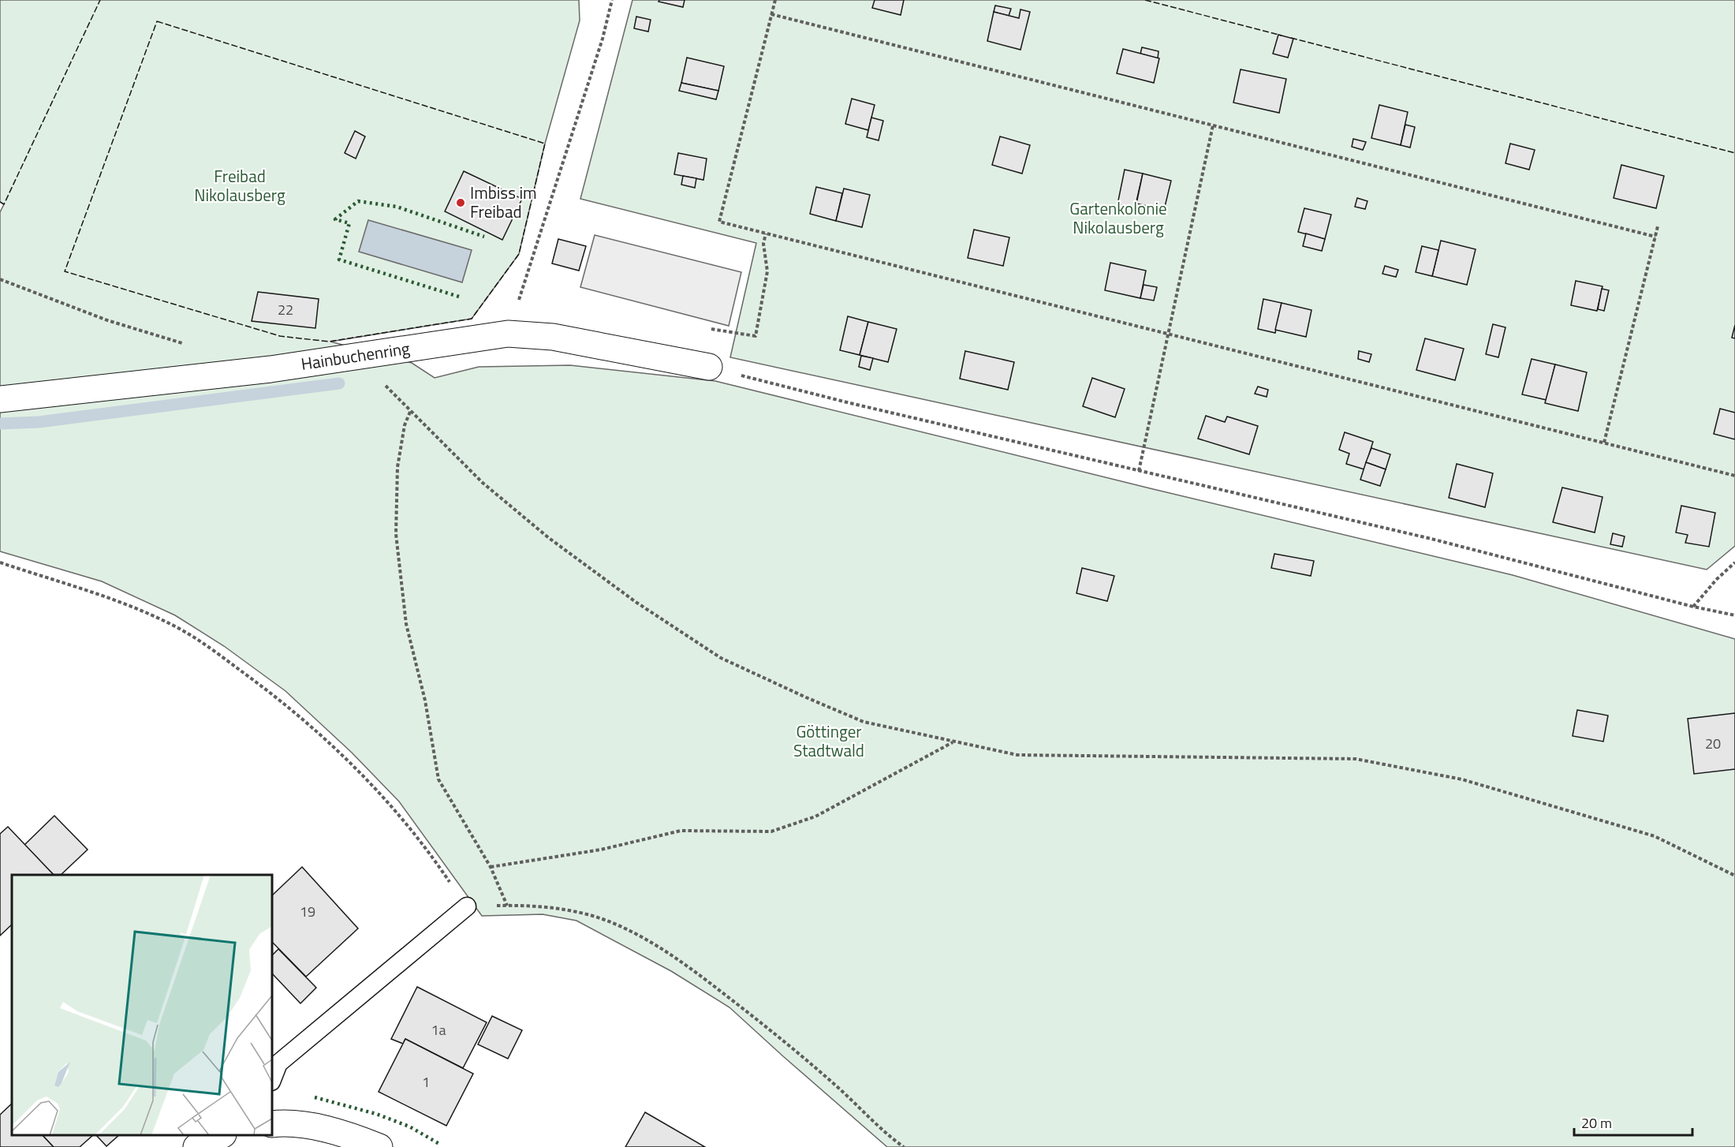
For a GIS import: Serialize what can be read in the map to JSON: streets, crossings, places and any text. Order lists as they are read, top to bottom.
{
  "streets": {
    "street": ["Hainbuchenring"]
  },
  "parks": ["Freibad Nikolausberg", "Gartenkolonie Nikolausberg", "Göttinger Stadtwald"],
  "places": ["Imbiss im Freibad"],
  "house_numbers": [
    "22",
    "20",
    "19",
    "1a",
    "1"
  ],
  "scale_bar": "20 m"
}
